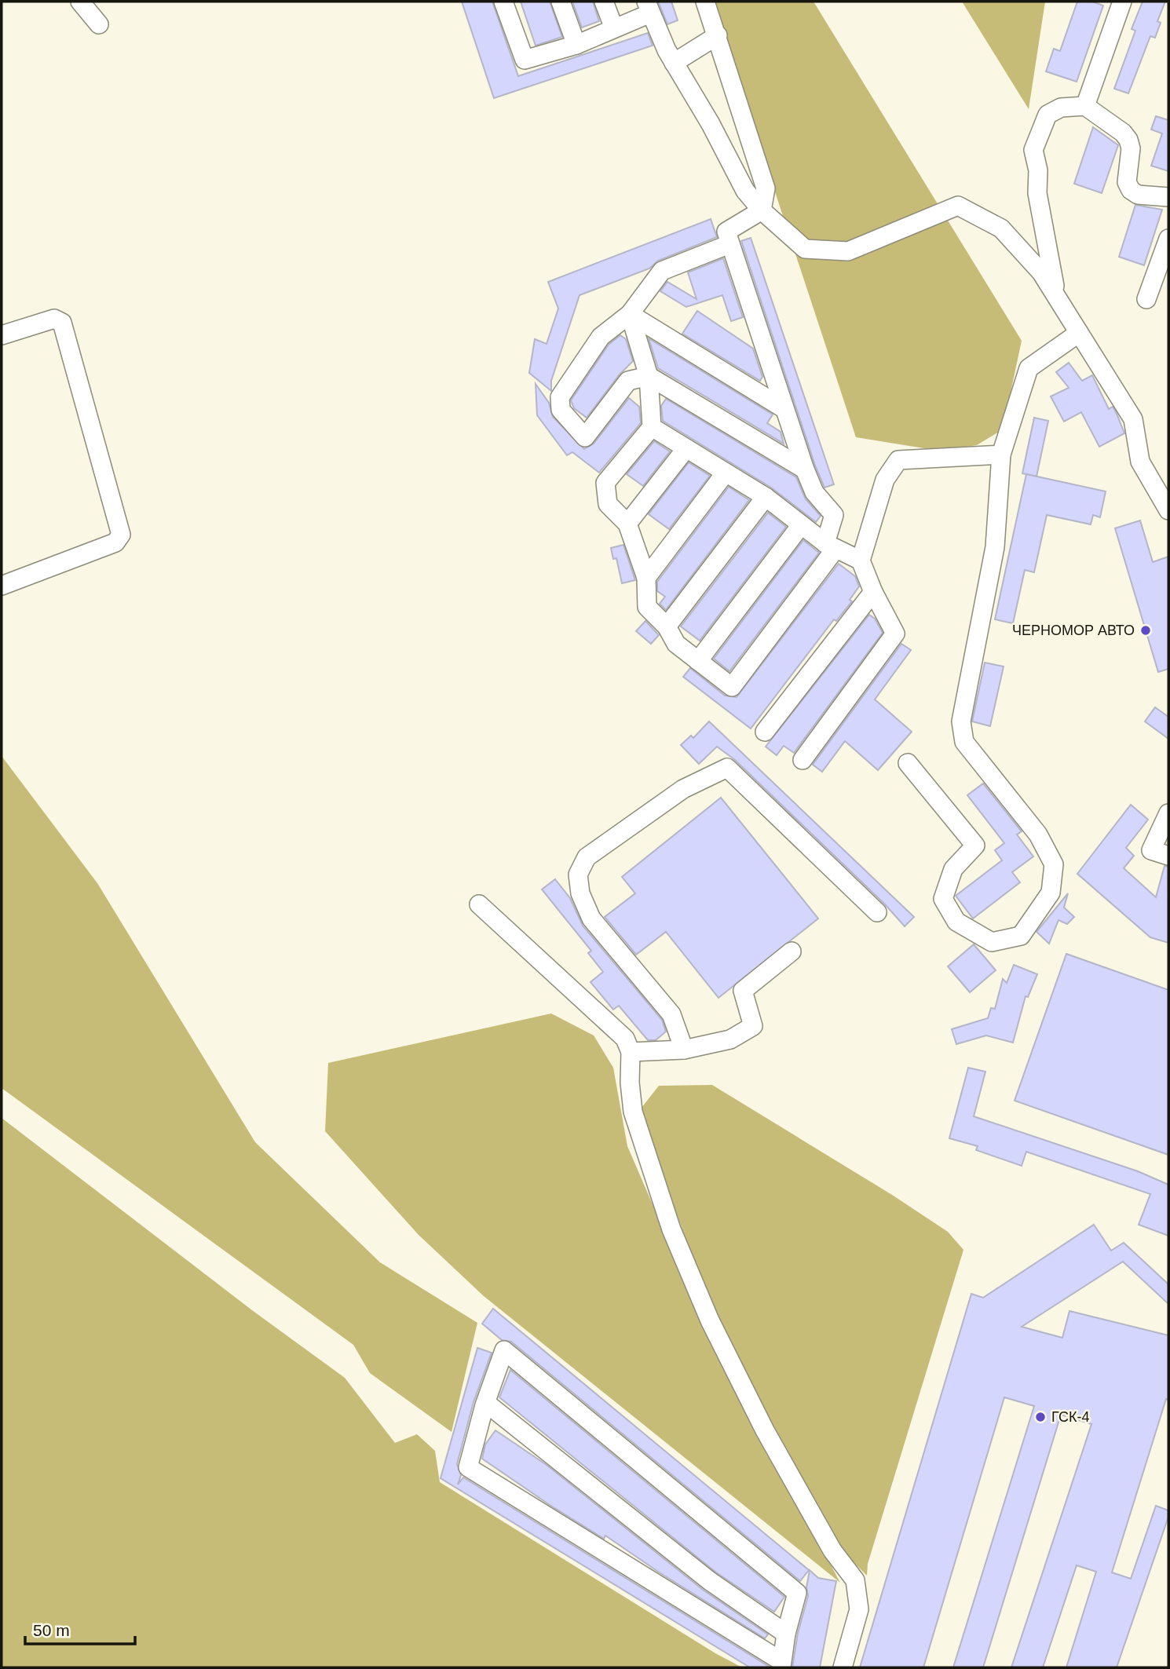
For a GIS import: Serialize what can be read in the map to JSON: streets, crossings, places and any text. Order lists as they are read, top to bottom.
{
  "places": ["ЧЕРНОМОР АВТО", "ГСК-4"],
  "scale_bar": "50 m"
}
